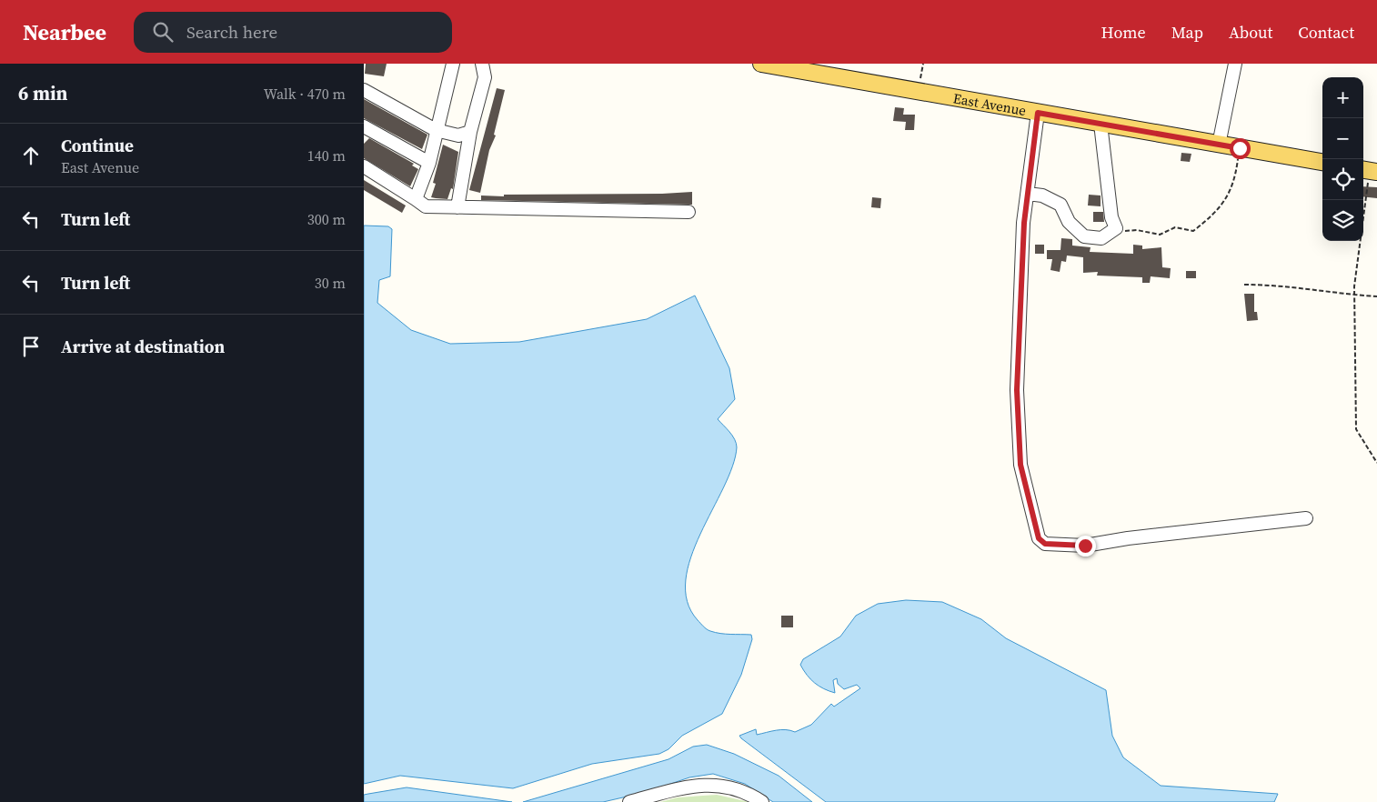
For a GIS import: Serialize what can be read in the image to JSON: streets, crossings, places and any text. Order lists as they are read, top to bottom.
{
  "streets": {
    "main road": ["East Avenue"]
  },
  "page": {
    "header": "Nearbee",
    "search": "Search here",
    "nav": [
      "Home",
      "Map",
      "About",
      "Contact"
    ],
    "heading": ["6 min", "Walk · 470 m"],
    "map_buttons": ["+", "−"],
    "list": [
      ["Continue", "East Avenue", "140 m"],
      ["Turn left", "300 m"],
      ["Turn left", "30 m"],
      "Arrive at destination"
    ]
  }
}
